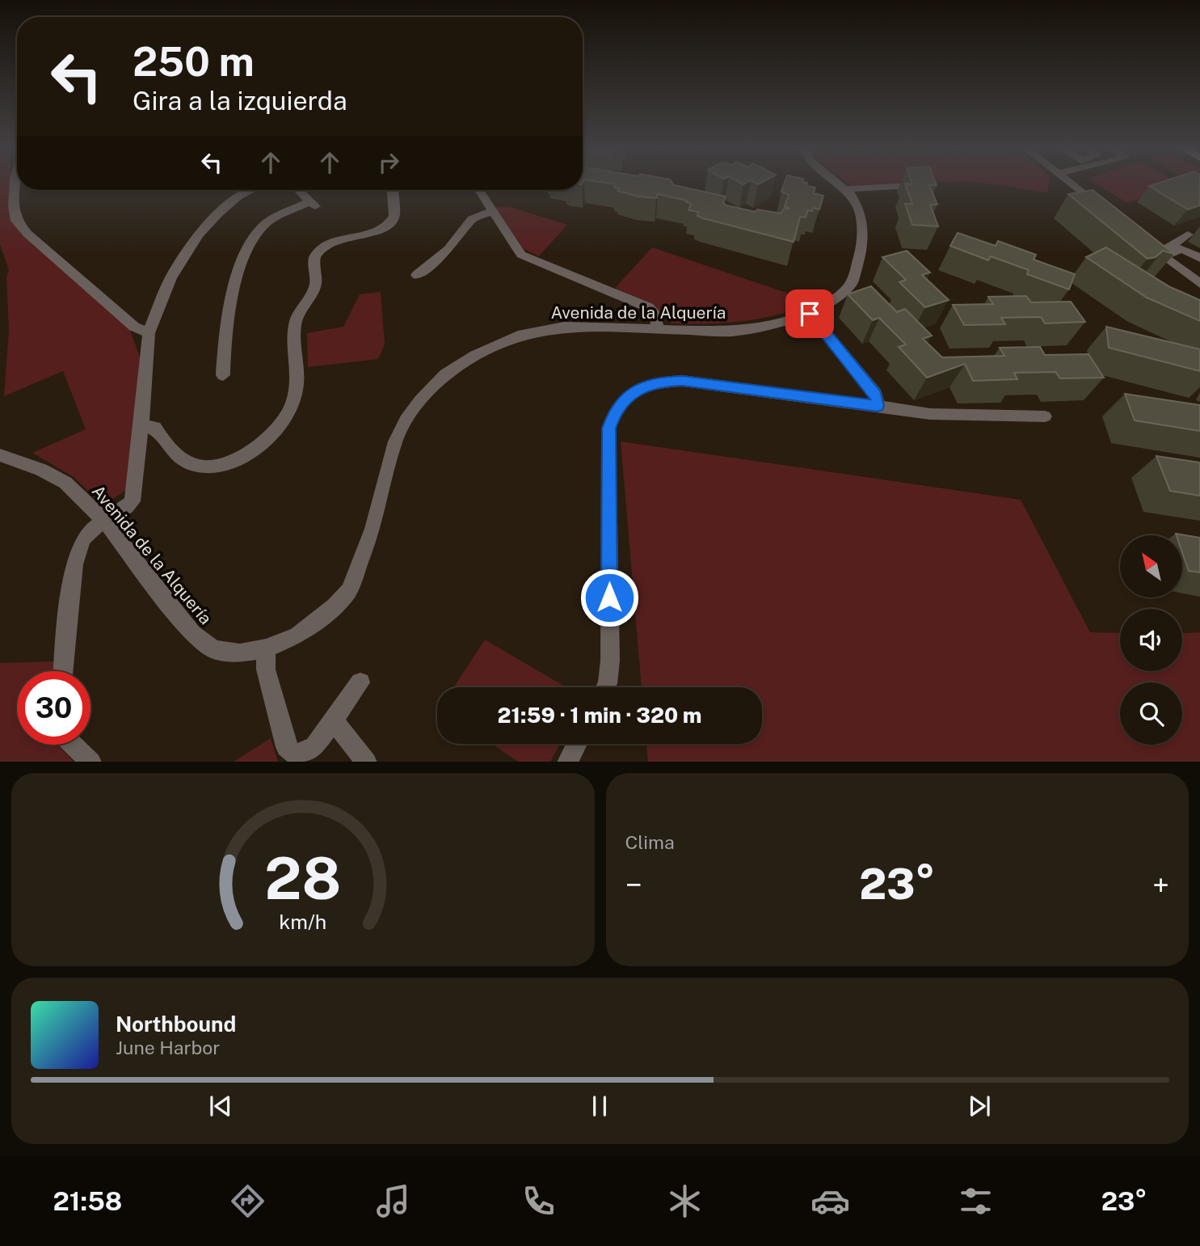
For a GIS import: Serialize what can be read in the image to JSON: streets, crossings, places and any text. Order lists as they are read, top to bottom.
{
  "streets": {
    "street": ["Avenida de la Alquería"]
  },
  "north": "top left",
  "page": {
    "turn": ["250 m", "Gira a la izquierda"],
    "limit": "30",
    "trip": "21:59 · 1 min · 320 m",
    "tile": "Clima",
    "heat": ["−", "23°", "+"],
    "song": ["Northbound", "June Harbor"],
    "tabs": ["21:58", "23°"],
    "gauge": ["28", "km/h"]
  }
}
